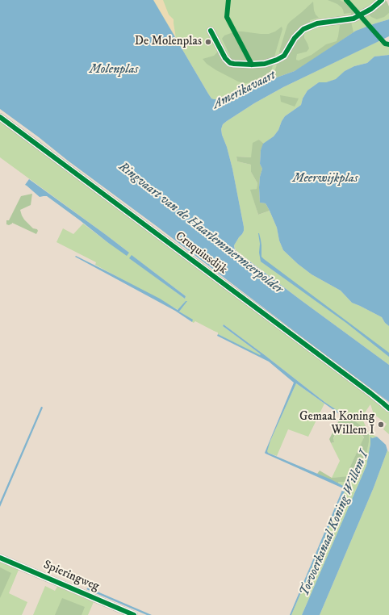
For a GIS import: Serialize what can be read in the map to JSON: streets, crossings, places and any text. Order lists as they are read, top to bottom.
{
  "streets": {
    "street": ["Cruquiusdijk", "Spieringweg"]
  },
  "water": [
    "Molenplas",
    "Amerikavaart",
    "Meerwijkplas",
    "Ringvaart van de Haarlemmermeerpolder",
    "Toevoerkanaal Koning Willem I"
  ],
  "places": ["De Molenplas", "Gemaal Koning Willem I"]
}
